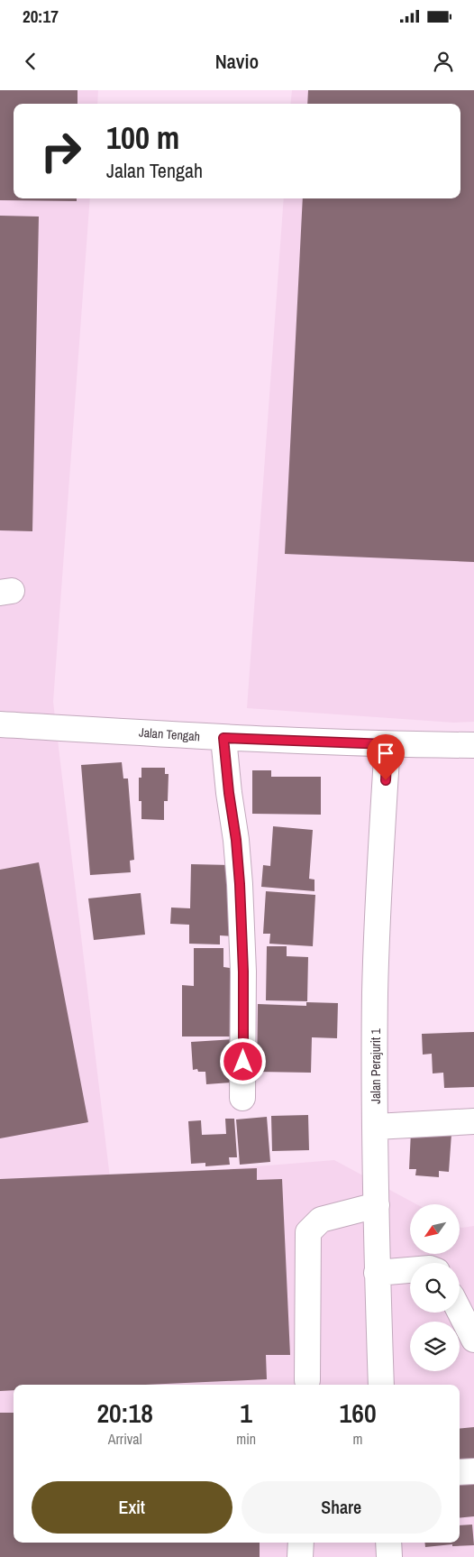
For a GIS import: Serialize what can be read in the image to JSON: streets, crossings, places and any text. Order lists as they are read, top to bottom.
{
  "streets": {
    "street": ["Jalan Tengah", "Jalan Perajurit 1"]
  },
  "crossings": [
    ["Jalan Tengah", "Jalan Perajurit 1"]
  ],
  "north": "bottom left",
  "page": {
    "status": "20:17",
    "header": "Navio",
    "turn": ["100 m", "Jalan Tengah"],
    "eta": [
      "20:18",
      "Arrival",
      "1",
      "min",
      "160",
      "m"
    ],
    "buttons": ["Exit", "Share"]
  }
}
